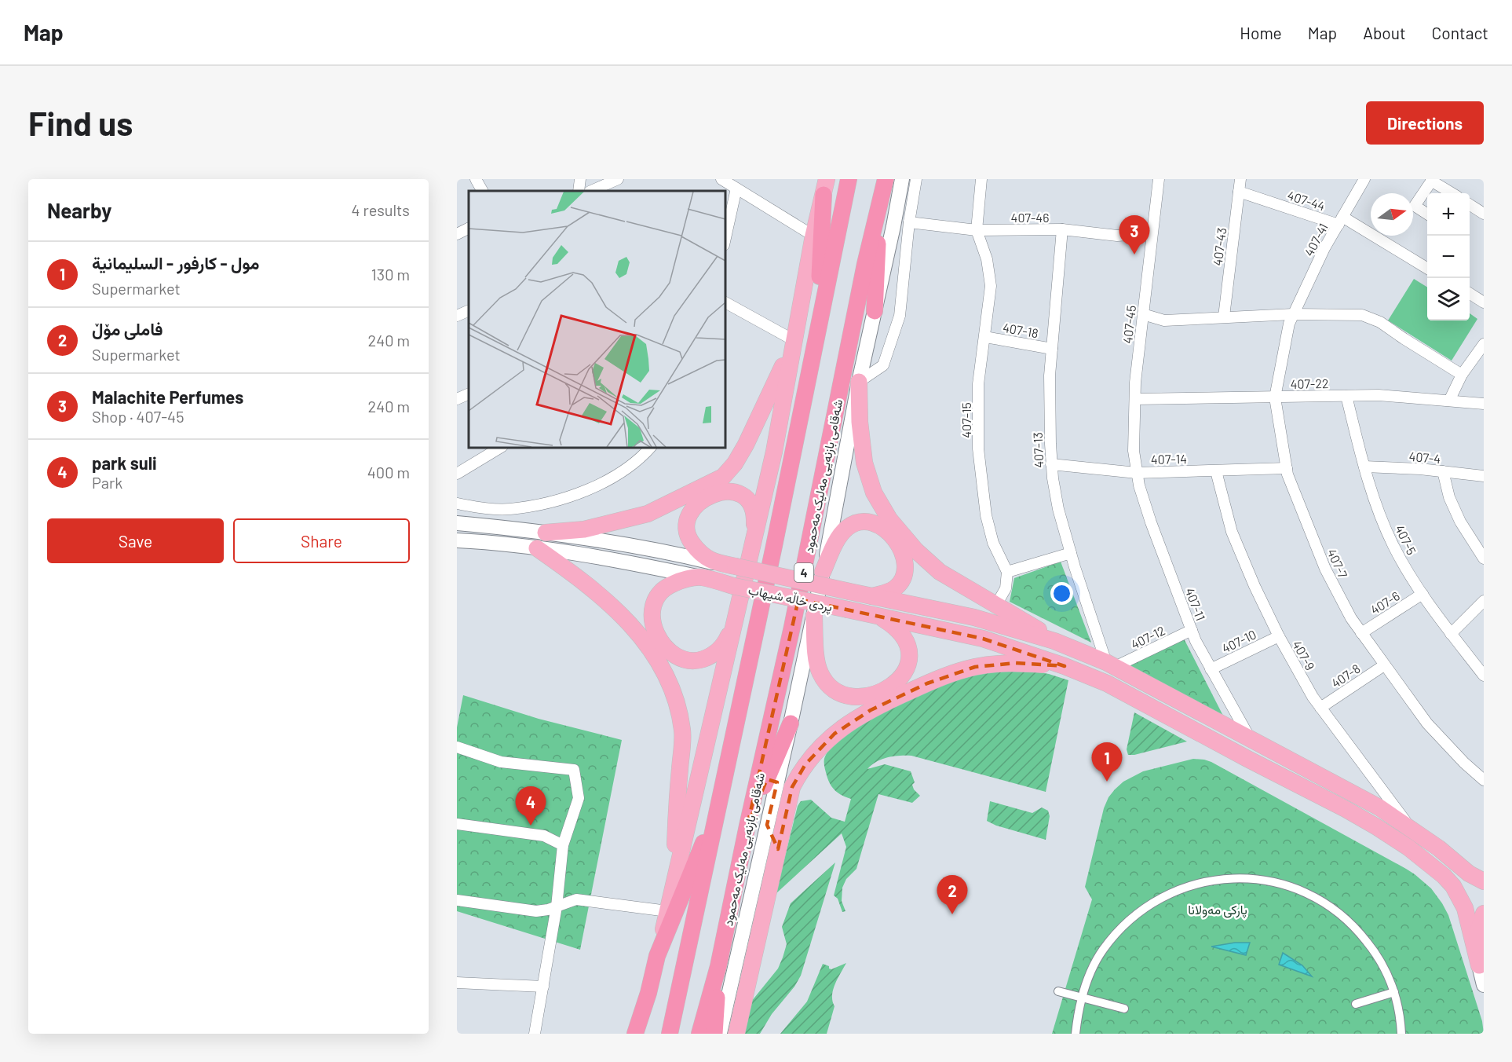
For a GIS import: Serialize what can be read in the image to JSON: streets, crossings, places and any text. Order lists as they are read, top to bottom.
{
  "streets": {
    "highway": ["شەقامی بازنەیی مەلیک مەحمود", "4"],
    "main road": ["پردی خاڵە شیهاب"],
    "street": [
      "407-44",
      "407-46",
      "407-41",
      "407-43",
      "407-45",
      "407-18",
      "407-22",
      "407-15",
      "407-13",
      "407-4",
      "407-14",
      "407-5",
      "407-7",
      "407-6",
      "407-11",
      "407-12",
      "407-10",
      "407-9",
      "407-8"
    ]
  },
  "crossings": [
    ["407-44", "407-41"],
    ["407-44", "407-43"],
    ["407-46", "407-45"],
    ["407-46", "407-15"],
    ["407-46", "407-13"],
    ["407-41", "407-7"],
    ["407-45", "407-22"],
    ["407-45", "407-14"],
    ["407-45", "407-11"],
    ["407-18", "407-15"],
    ["407-18", "407-13"],
    ["407-22", "407-5"],
    ["407-22", "407-7"],
    ["407-13", "407-14"],
    ["407-13", "407-12"],
    ["407-4", "407-5"],
    ["407-14", "407-7"],
    ["407-14", "407-11"],
    ["407-14", "407-9"],
    ["شەقامی بازنەیی مەلیک مەحمود", "4"],
    ["407-5", "407-6"],
    ["407-7", "407-6"],
    ["407-7", "407-8"],
    ["407-11", "407-12"],
    ["407-11", "407-10"],
    ["407-10", "407-9"],
    ["407-9", "407-8"]
  ],
  "parks": ["پارکی مەولانا"],
  "north": "right",
  "page": {
    "header": "Map",
    "nav": [
      "Home",
      "Map",
      "About",
      "Contact"
    ],
    "buttons": [
      "Directions",
      ["Save", "Share"]
    ],
    "title": "Find us",
    "heading": ["Nearby", "4 results"],
    "map_buttons": ["+", "−"],
    "pins": [
      "3",
      "1",
      "4",
      "2"
    ],
    "list": [
      {
        "mark": "1",
        "name": "مول - كارفور - السليمانية",
        "note": "Supermarket",
        "value": "130 m"
      },
      {
        "mark": "2",
        "name": "فاملی مۆڵ",
        "note": "Supermarket",
        "value": "240 m"
      },
      {
        "mark": "3",
        "name": "Malachite Perfumes",
        "note": "Shop · 407-45",
        "value": "240 m"
      },
      {
        "mark": "4",
        "name": "park suli",
        "note": "Park",
        "value": "400 m"
      }
    ]
  }
}
